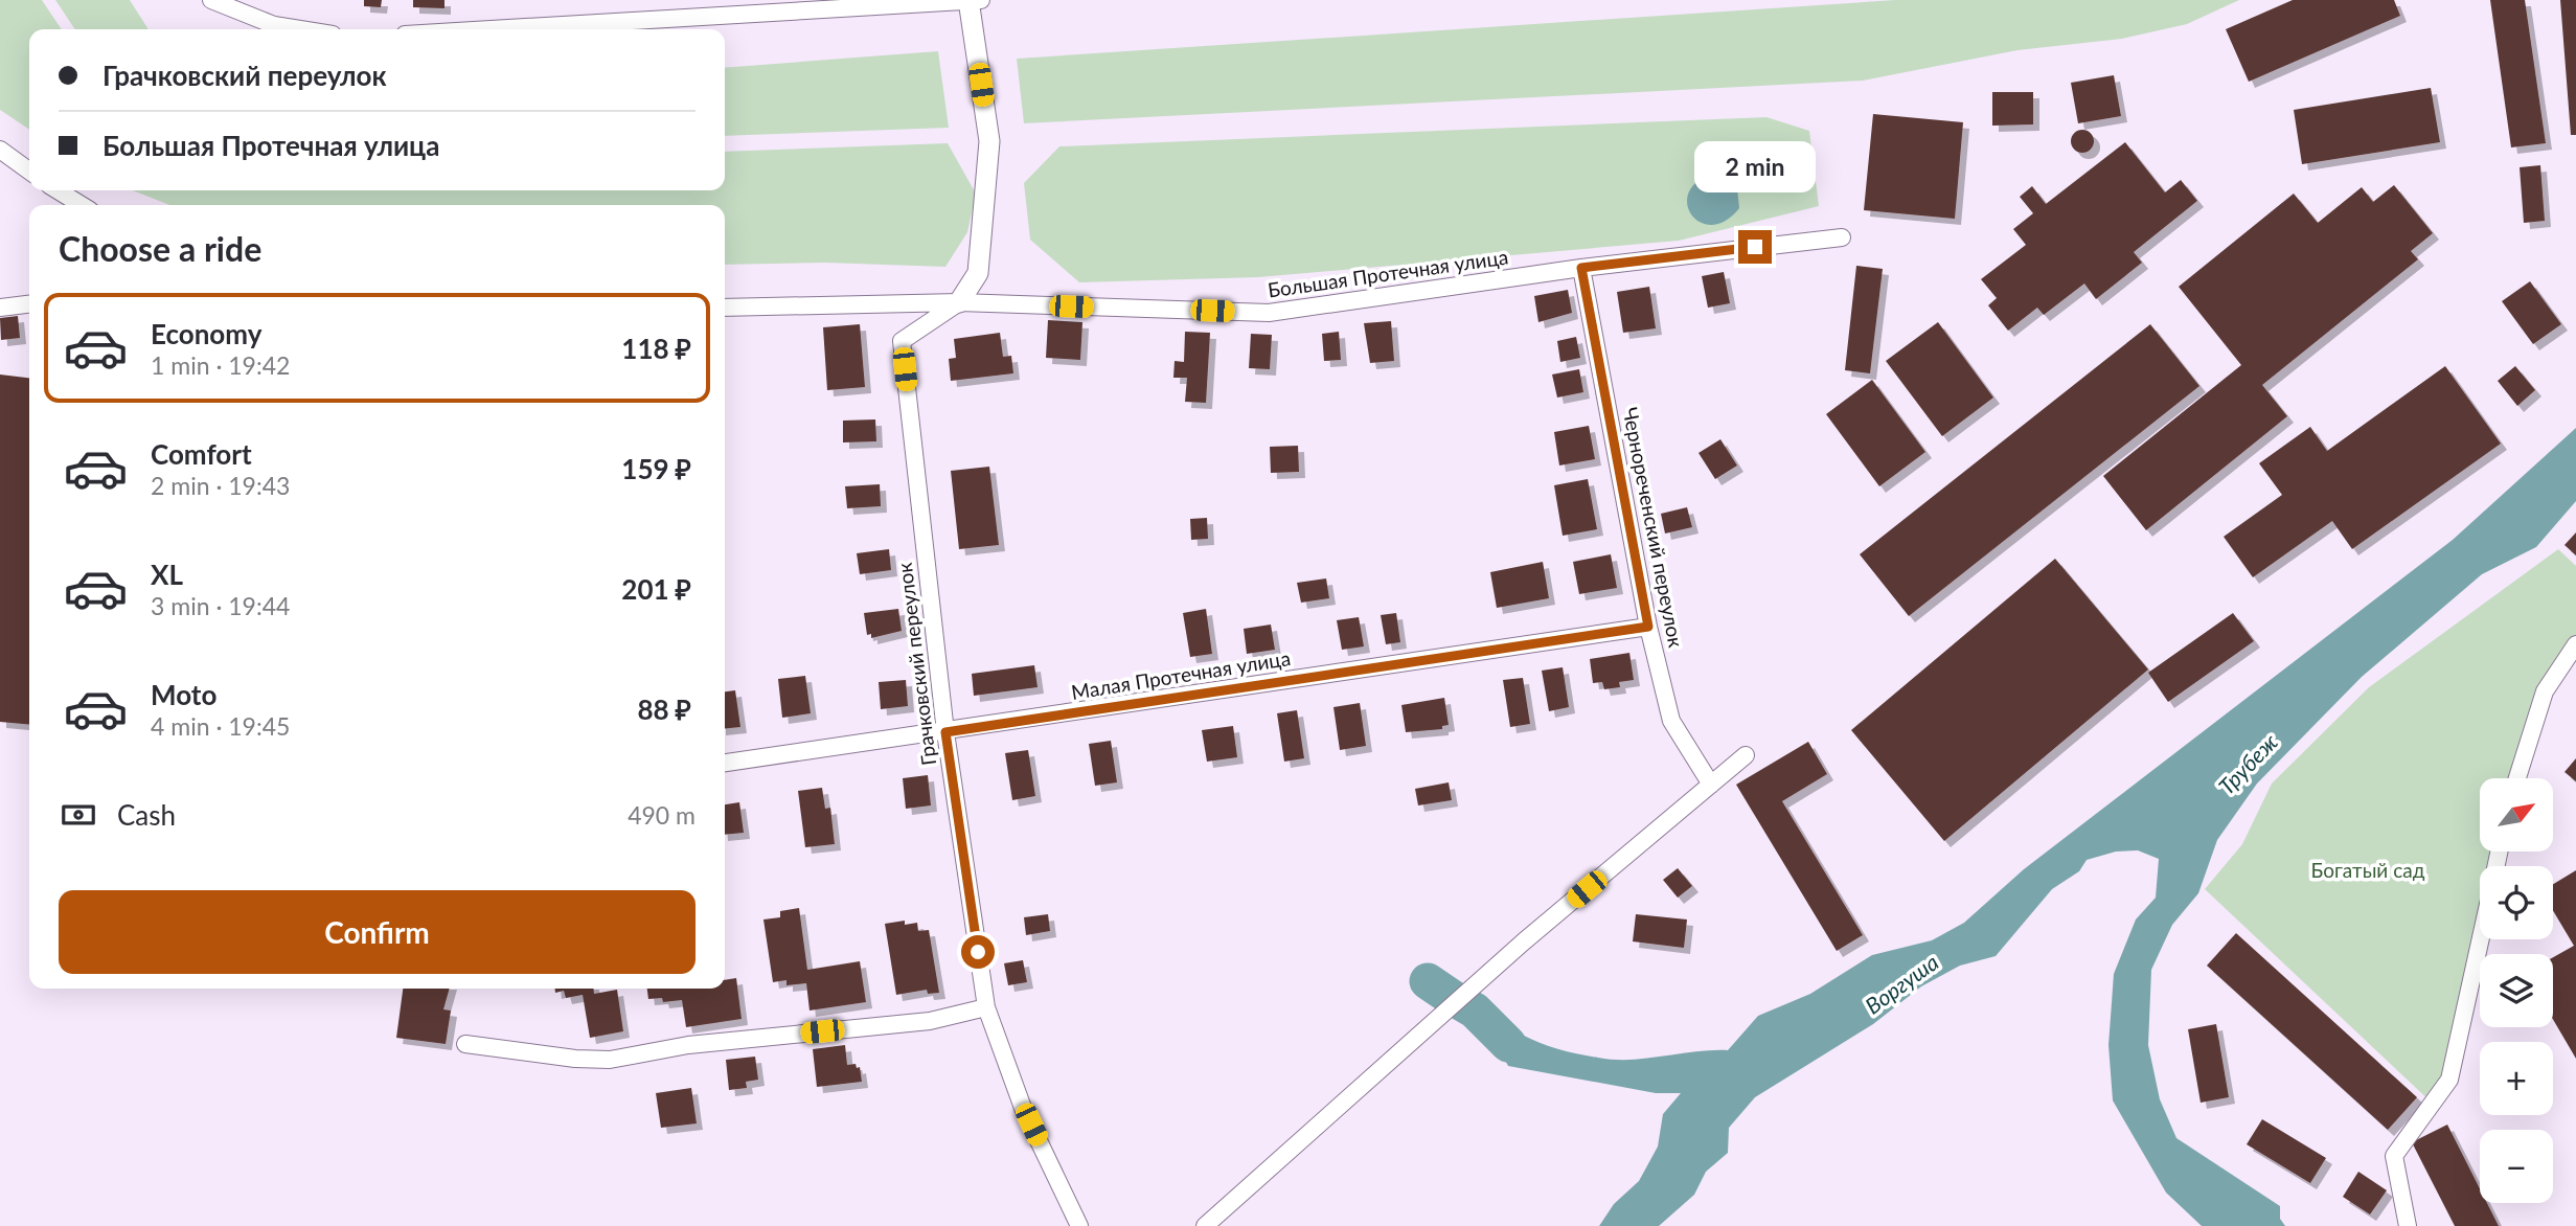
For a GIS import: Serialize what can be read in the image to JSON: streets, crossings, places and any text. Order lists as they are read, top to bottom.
{
  "streets": {
    "street": [
      "Большая Протечная улица",
      "Чернореченский переулок",
      "Грачковский переулок",
      "Малая Протечная улица"
    ]
  },
  "crossings": [
    ["Большая Протечная улица", "Чернореченский переулок"],
    ["Большая Протечная улица", "Грачковский переулок"],
    ["Чернореченский переулок", "Малая Протечная улица"],
    ["Грачковский переулок", "Малая Протечная улица"]
  ],
  "water": ["Трубеж", "Воргуша"],
  "parks": ["Богатый сад"],
  "north": "top right",
  "page": {
    "banner": ["Грачковский переулок", "Большая Протечная улица"],
    "bubble": "2 min",
    "heading": "Choose a ride",
    "list": [
      {
        "name": "Economy",
        "note": "1 min · 19:42",
        "value": "118 ₽"
      },
      {
        "name": "Comfort",
        "note": "2 min · 19:43",
        "value": "159 ₽"
      },
      {
        "name": "XL",
        "note": "3 min · 19:44",
        "value": "201 ₽"
      },
      {
        "name": "Moto",
        "note": "4 min · 19:45",
        "value": "88 ₽"
      }
    ],
    "pay": ["Cash", "490 m"],
    "map_buttons": ["+", "−"],
    "buttons": "Confirm"
  }
}
